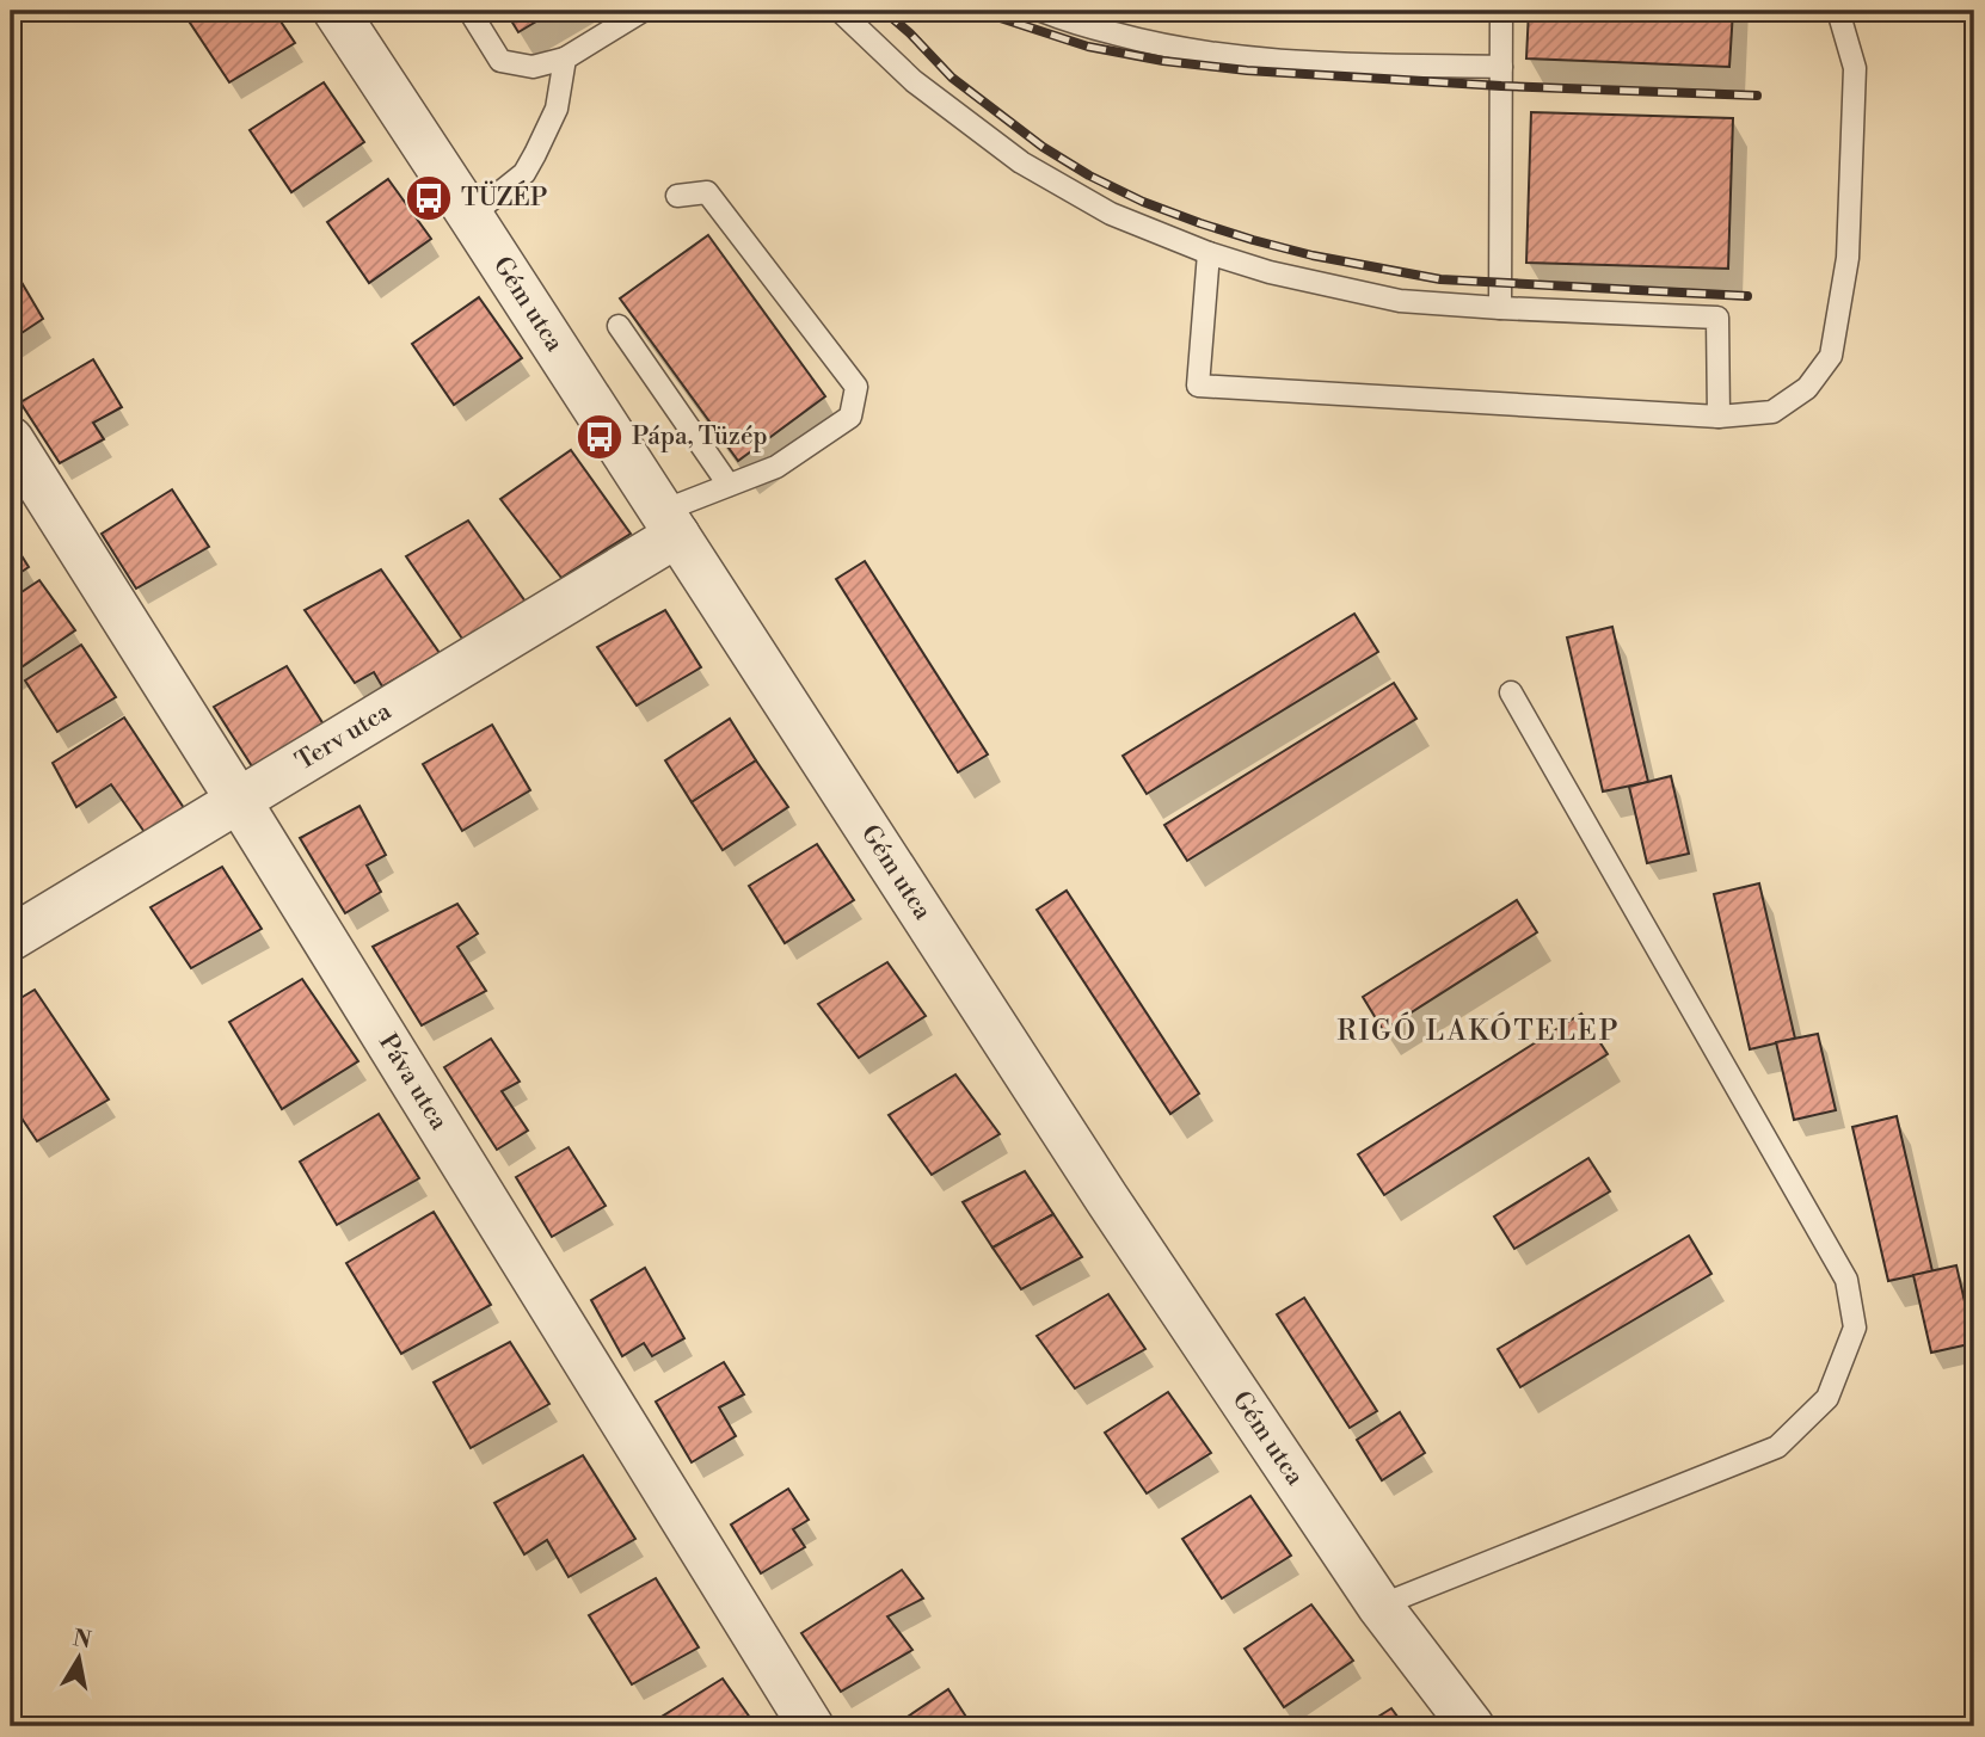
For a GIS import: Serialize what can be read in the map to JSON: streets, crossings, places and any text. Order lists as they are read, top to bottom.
{
  "streets": {
    "street": ["Gém utca", "Terv utca", "Páva utca"]
  },
  "crossings": [
    ["Gém utca", "Terv utca"],
    ["Terv utca", "Páva utca"]
  ],
  "districts": ["RIGÓ LAKÓTELEP"],
  "places": {
    "bus stop": ["TÜZÉP", "Pápa, Tüzép"]
  },
  "north": "top"
}
